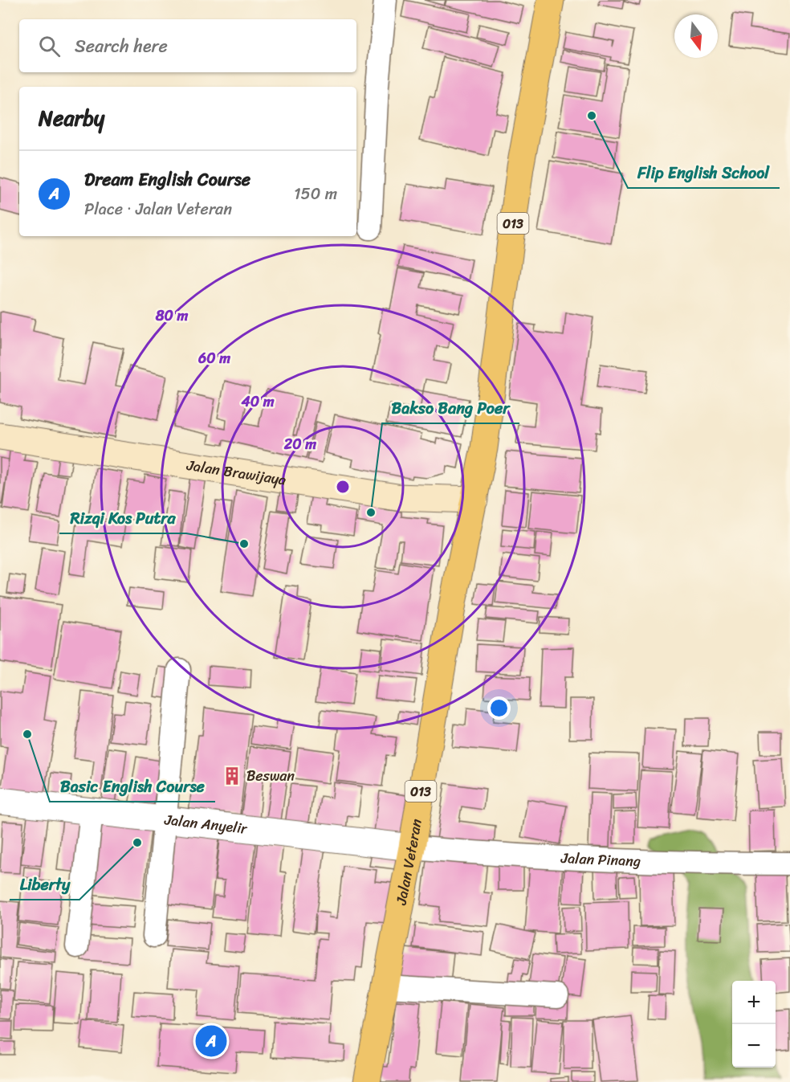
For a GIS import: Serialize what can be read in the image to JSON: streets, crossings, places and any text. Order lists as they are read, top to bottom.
{
  "streets": {
    "main road": ["013", "Jalan Brawijaya", "Jalan Veteran"],
    "street": ["Jalan Anyelir", "Jalan Pinang"]
  },
  "crossings": [
    ["013", "Jalan Brawijaya"],
    ["013", "Jalan Veteran"],
    ["Jalan Brawijaya", "Jalan Veteran"],
    ["Jalan Anyelir", "Jalan Pinang"],
    ["Jalan Anyelir", "Jalan Veteran"],
    ["Jalan Pinang", "Jalan Veteran"]
  ],
  "places": {
    "other": [
      "Flip English School",
      "Bakso Bang Poer",
      "Rizqi Kos Putra",
      "Basic English Course",
      "Liberty"
    ],
    "building": ["Beswan"]
  },
  "north": "bottom",
  "page": {
    "search": "Search here",
    "heading": "Nearby",
    "list": [
      {
        "mark": "A",
        "name": "Dream English Course",
        "note": "Place · Jalan Veteran",
        "value": "150 m"
      }
    ],
    "map_buttons": ["+", "−"],
    "pins": "A"
  },
  "rings": [
    "80 m",
    "60 m",
    "40 m",
    "20 m"
  ]
}
